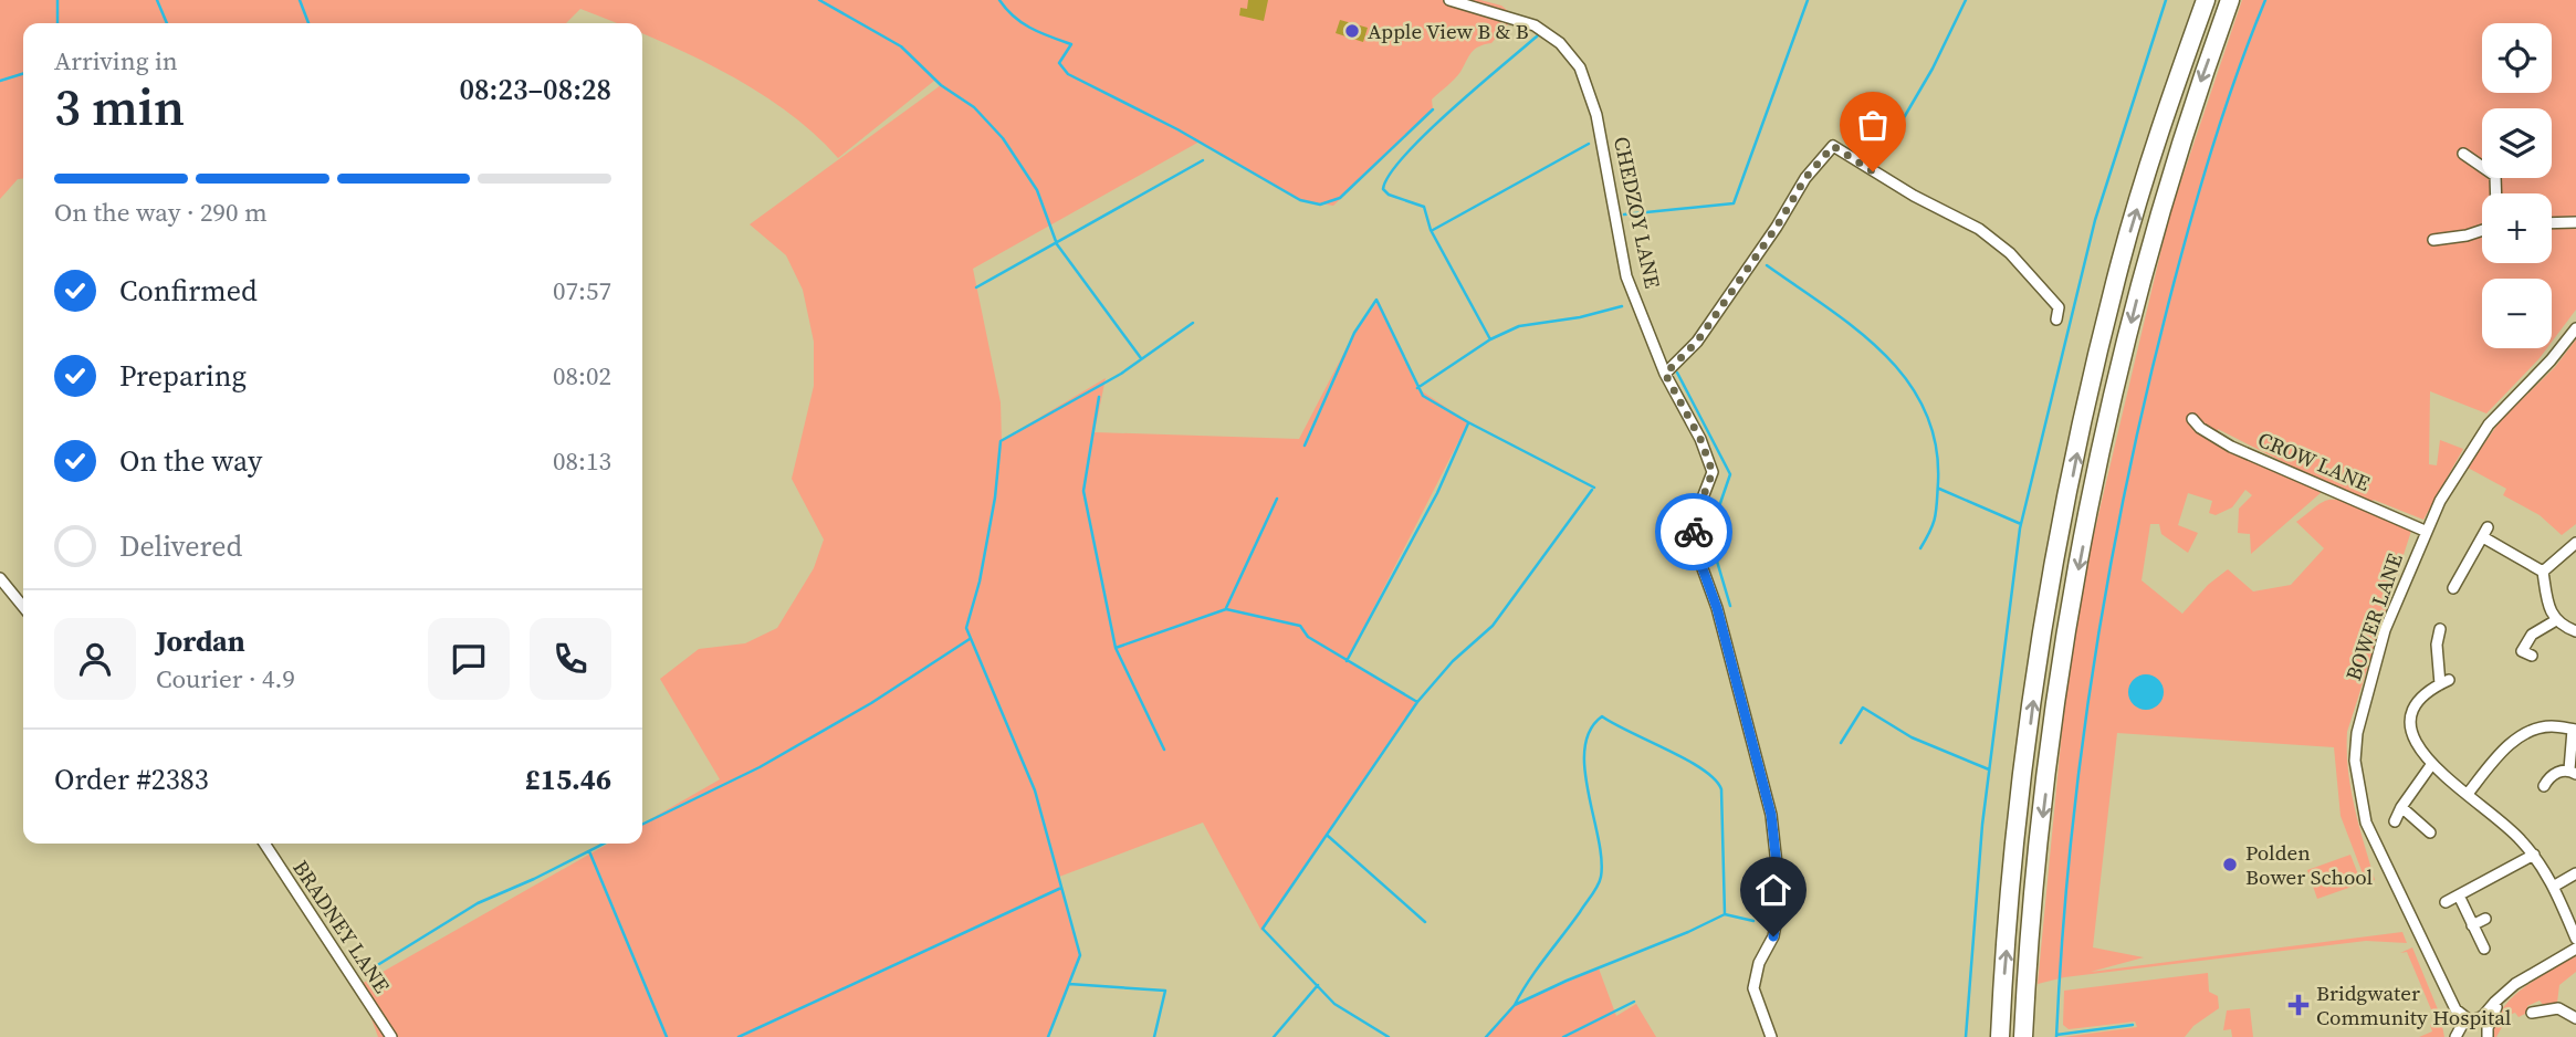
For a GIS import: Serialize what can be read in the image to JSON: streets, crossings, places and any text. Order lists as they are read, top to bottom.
{
  "streets": {
    "street": [
      "CHEDZOY LANE",
      "CROW LANE",
      "BOWER LANE",
      "BRADNEY LANE"
    ]
  },
  "crossings": [
    ["CROW LANE", "BOWER LANE"]
  ],
  "places": {
    "other": ["Apple View B & B", "Polden Bower School"],
    "health": ["Bridgwater Community Hospital"]
  },
  "page": {
    "map_buttons": ["+", "−"],
    "heading": ["3 min", "Arriving in", "08:23–08:28"],
    "panel": [
      "Jordan",
      "Courier · 4.9",
      "Order #2383",
      "£15.46"
    ],
    "bar": "On the way · 290 m",
    "list": [
      ["Confirmed", "07:57"],
      ["Preparing", "08:02"],
      ["On the way", "08:13"],
      "Delivered"
    ]
  }
}
